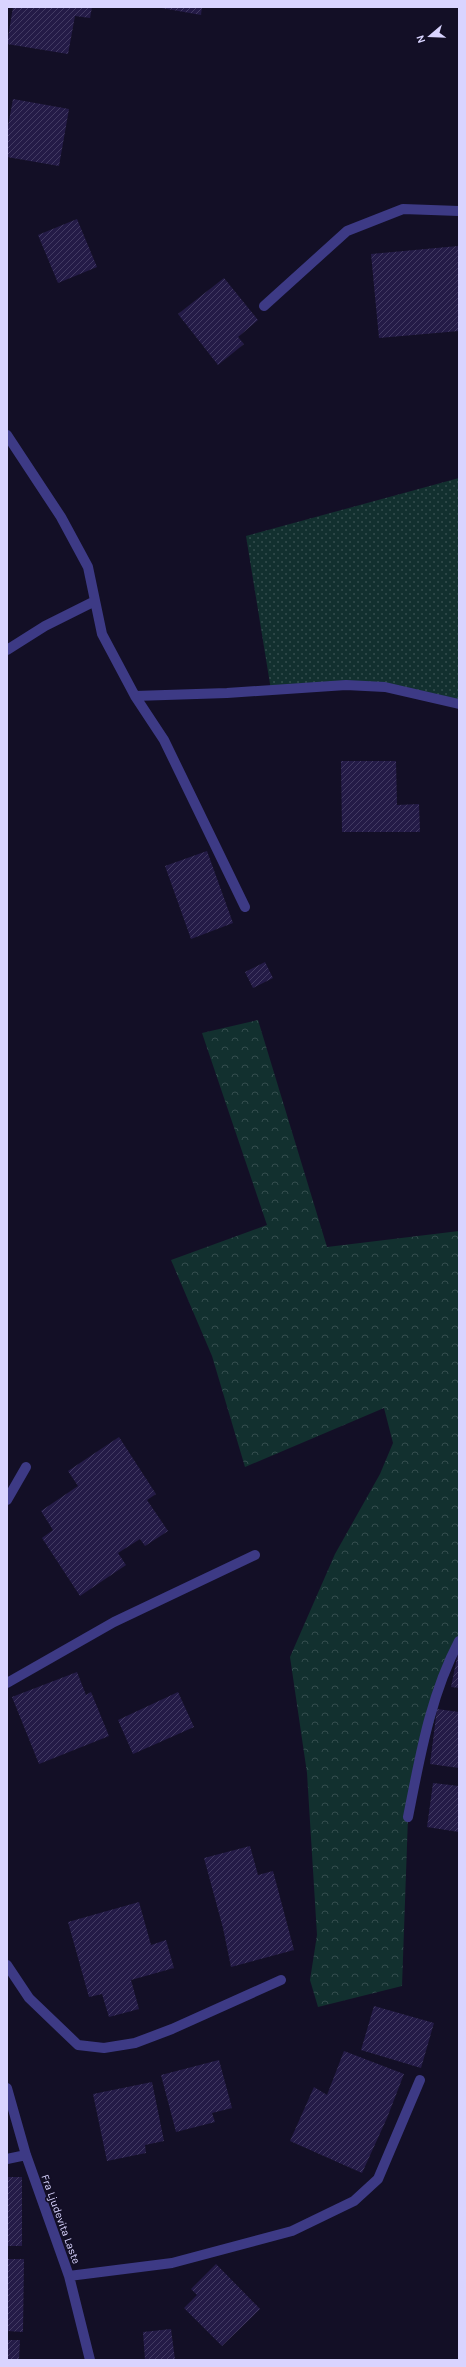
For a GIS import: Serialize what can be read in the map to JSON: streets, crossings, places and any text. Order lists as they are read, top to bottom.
{
  "streets": {
    "street": ["Fra Ljudevita Laste"]
  },
  "north": "left"
}
